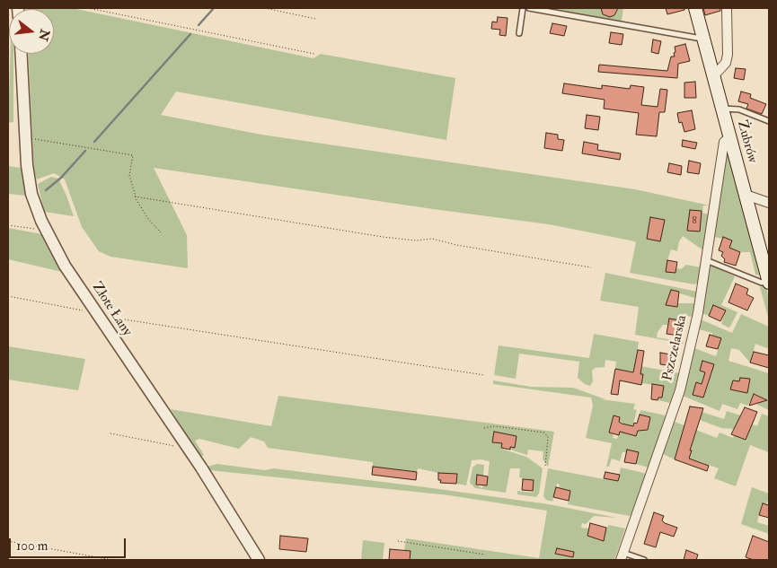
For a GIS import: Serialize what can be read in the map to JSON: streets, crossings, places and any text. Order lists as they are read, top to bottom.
{
  "streets": {
    "main road": ["Żubrów"],
    "street": ["Złote Łany", "Pszczelarska"]
  },
  "crossings": [
    ["Żubrów", "Pszczelarska"]
  ],
  "house_numbers": ["8"],
  "scale_bar": "100 m",
  "north": "right"
}
